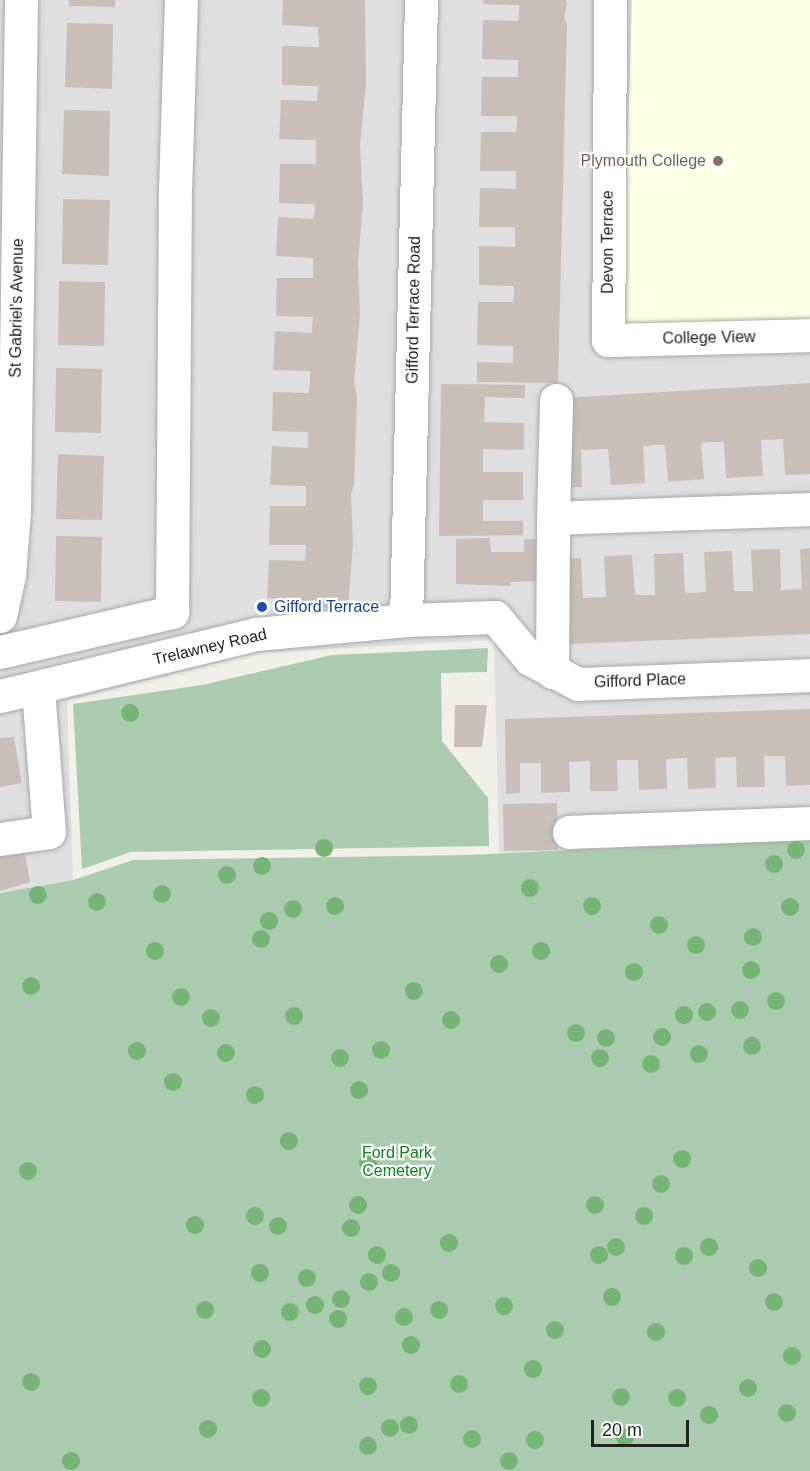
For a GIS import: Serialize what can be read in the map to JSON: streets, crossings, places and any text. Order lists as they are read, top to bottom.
{
  "streets": {
    "street": [
      "Devon Terrace",
      "St Gabriel's Avenue",
      "Gifford Terrace Road",
      "College View",
      "Trelawney Road",
      "Gifford Place"
    ]
  },
  "crossings": [
    ["Devon Terrace", "College View"],
    ["Gifford Terrace Road", "Trelawney Road"],
    ["Trelawney Road", "Gifford Place"]
  ],
  "parks": ["Ford Park Cemetery"],
  "places": ["Plymouth College", "Gifford Terrace"],
  "scale_bar": "20 m"
}
